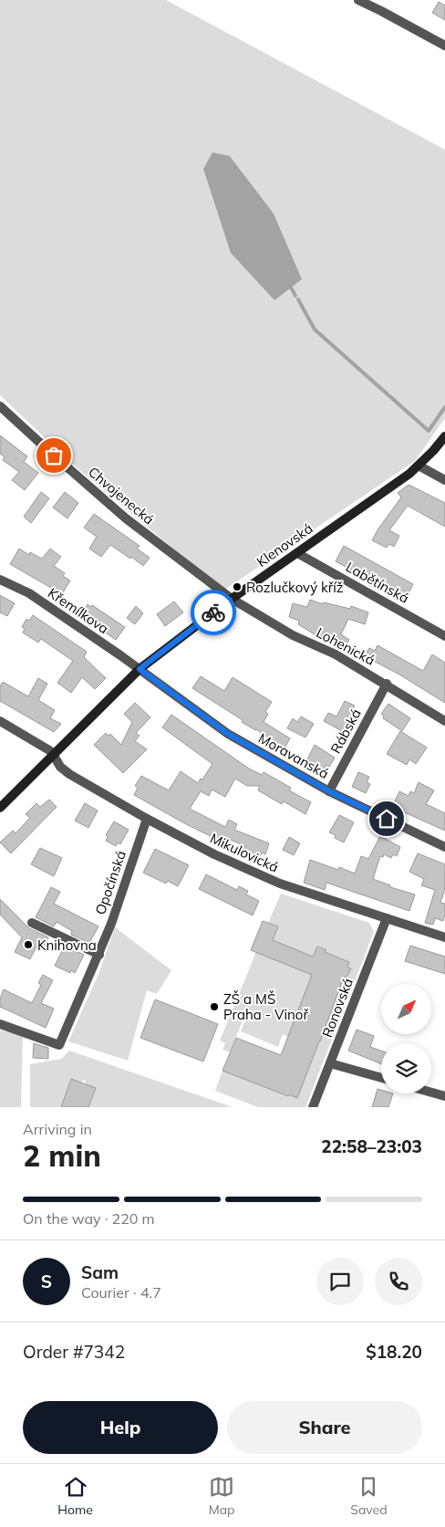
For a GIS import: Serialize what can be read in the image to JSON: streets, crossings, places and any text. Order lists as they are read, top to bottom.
{
  "streets": {
    "street": [
      "Chvojenecká",
      "Klenovská",
      "Labětínská",
      "Křemílkova",
      "Lohenická",
      "Rábská",
      "Moravanská",
      "Mikulovická",
      "Opočínská",
      "Ronovská"
    ]
  },
  "crossings": [
    ["Chvojenecká", "Klenovská"],
    ["Chvojenecká", "Lohenická"],
    ["Klenovská", "Labětínská"],
    ["Klenovská", "Křemílkova"],
    ["Klenovská", "Lohenická"],
    ["Klenovská", "Moravanská"],
    ["Klenovská", "Mikulovická"],
    ["Křemílkova", "Moravanská"],
    ["Lohenická", "Rábská"],
    ["Rábská", "Moravanská"],
    ["Mikulovická", "Opočínská"],
    ["Mikulovická", "Ronovská"]
  ],
  "places": ["Rozlučkový kříž", "Knihovna", "ZŠ a MŠ Praha - Vinoř"],
  "north": "top right",
  "page": {
    "heading": ["2 min", "Arriving in", "22:58–23:03"],
    "panel": [
      "Sam",
      "Courier · 4.7",
      "Order #7342",
      "$18.20"
    ],
    "bar": "On the way · 220 m",
    "round": "S",
    "buttons": ["Help", "Share"],
    "tabs": ["Home", "Map", "Saved"]
  }
}
